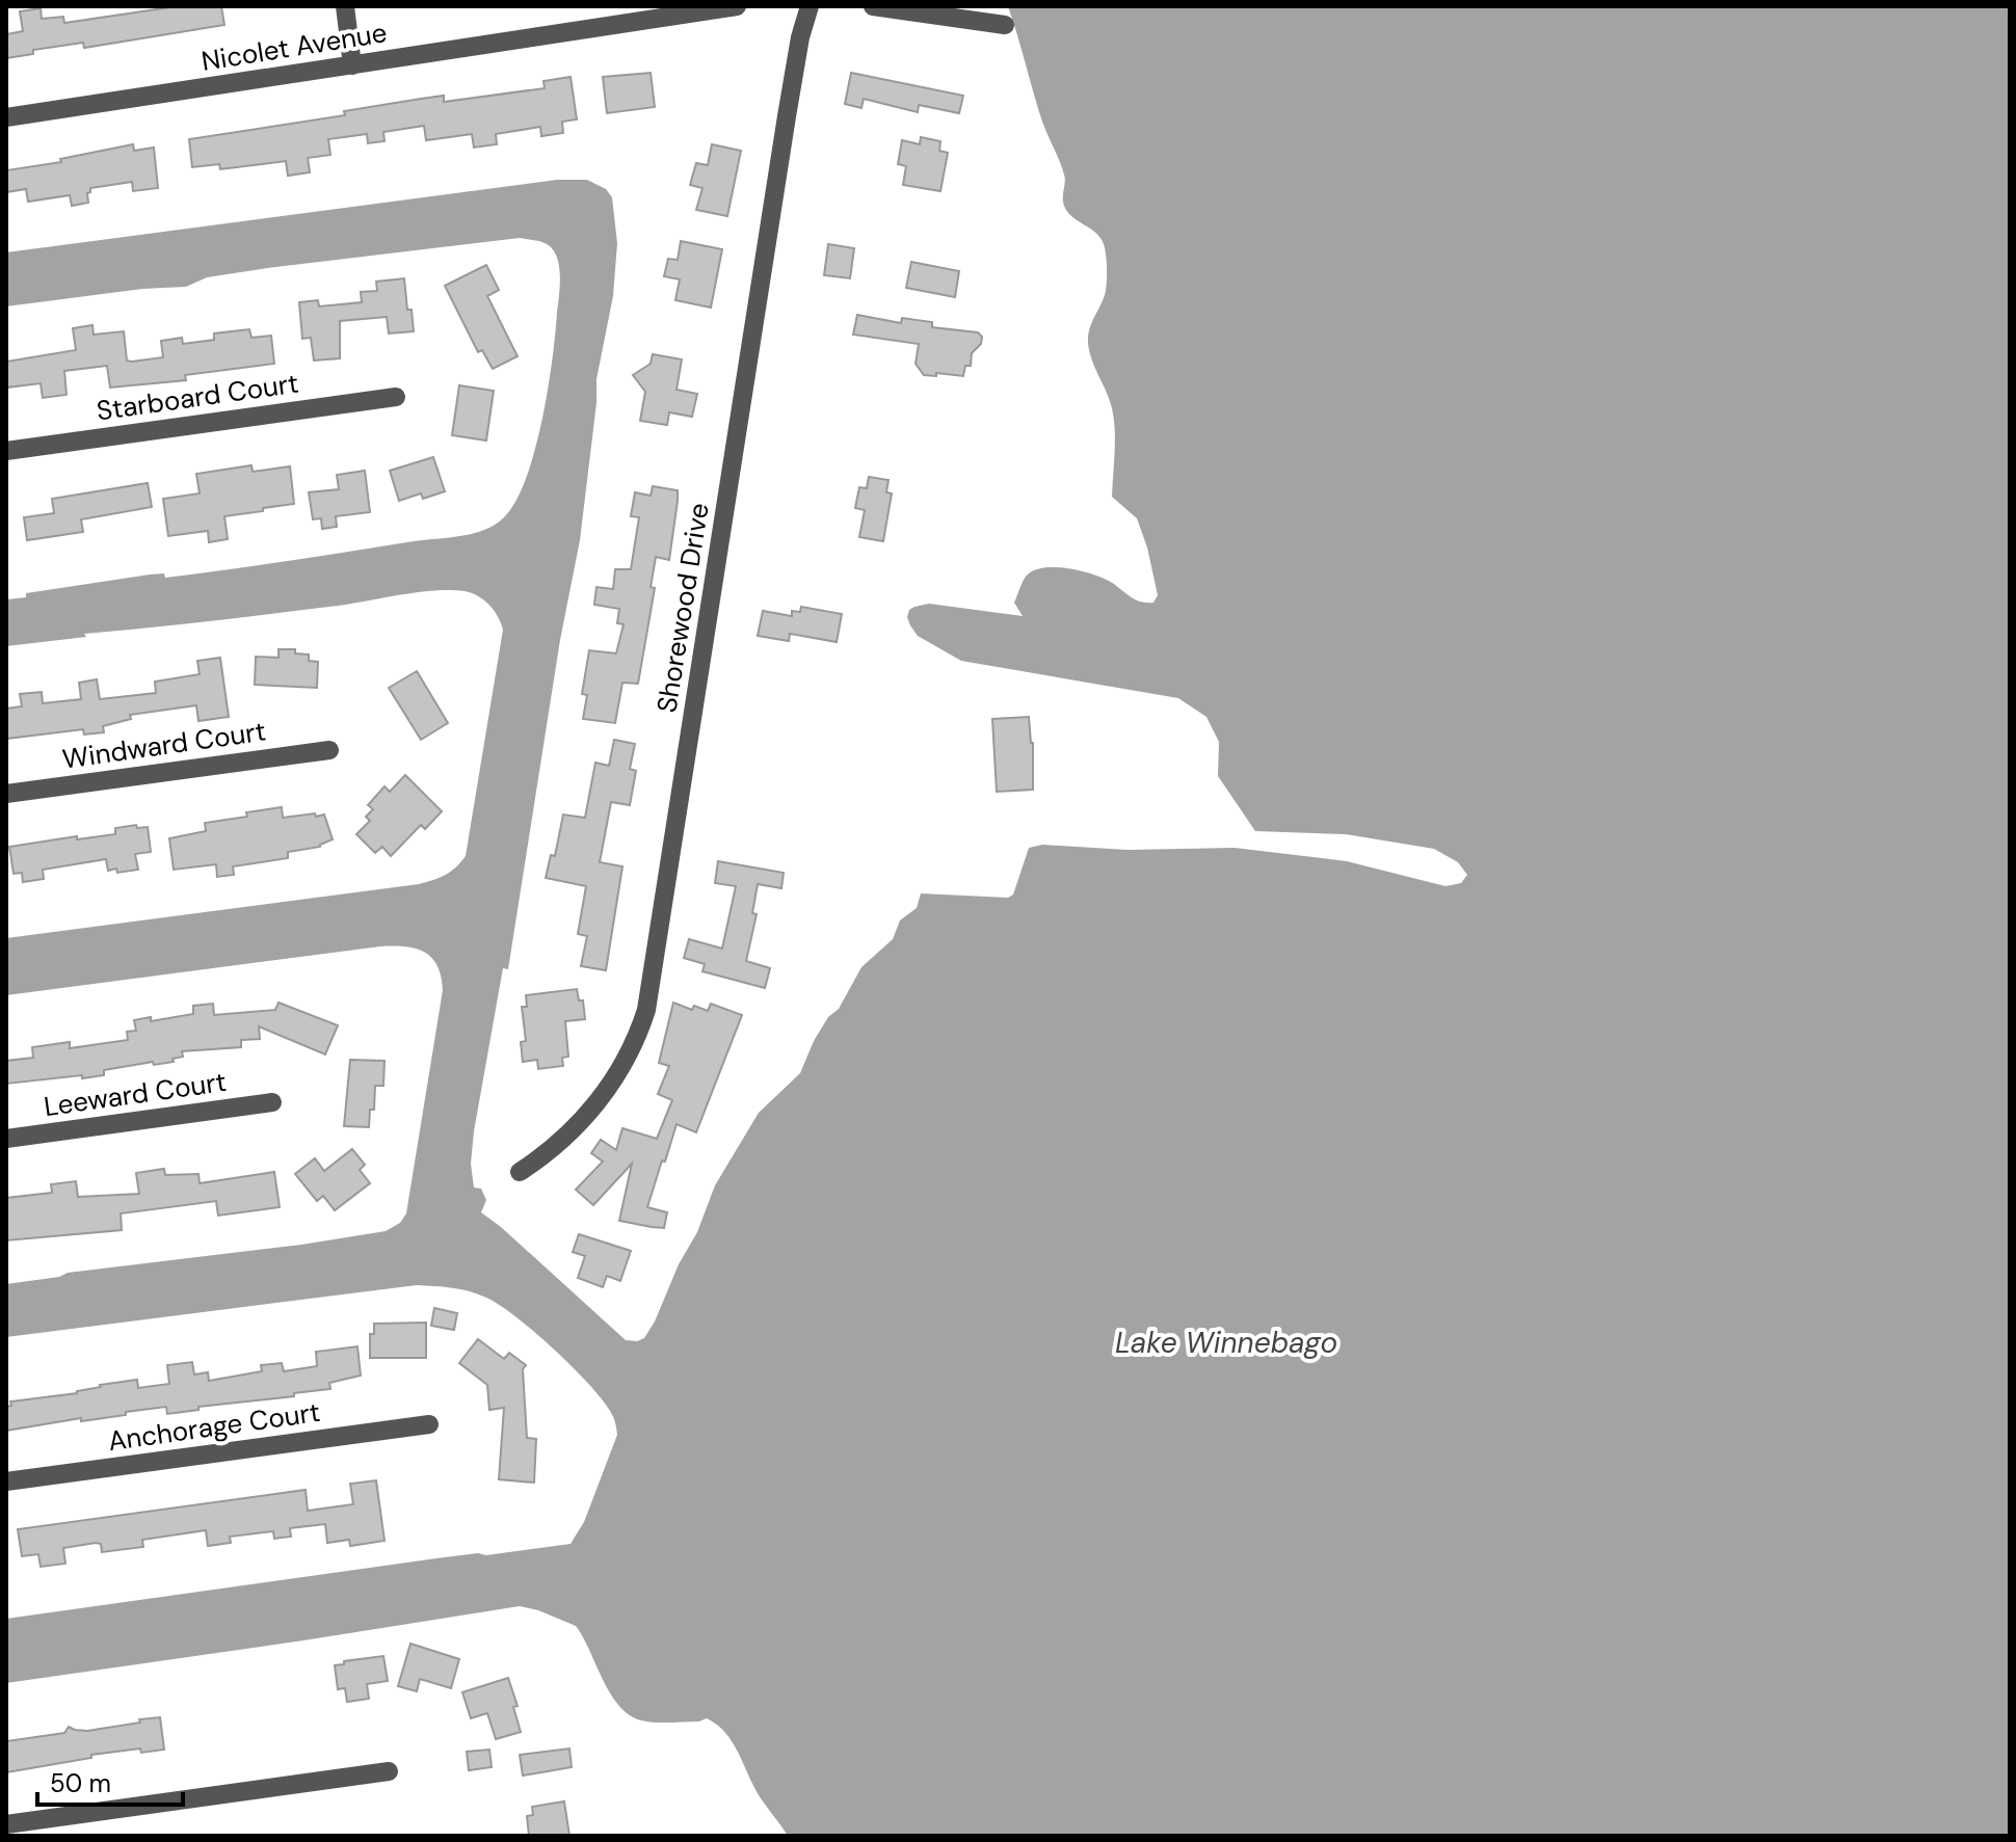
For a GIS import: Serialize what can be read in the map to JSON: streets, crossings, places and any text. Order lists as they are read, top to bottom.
{
  "streets": {
    "street": [
      "Nicolet Avenue",
      "Starboard Court",
      "Shorewood Drive",
      "Windward Court",
      "Leeward Court",
      "Anchorage Court"
    ]
  },
  "water": ["Lake Winnebago"],
  "scale_bar": "50 m"
}
